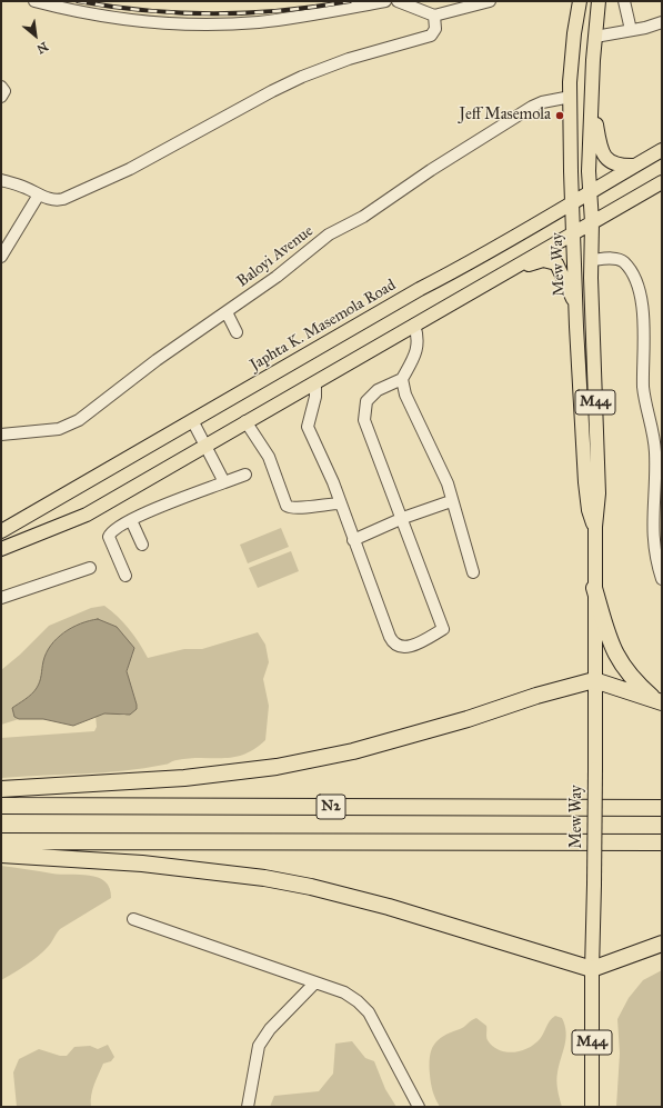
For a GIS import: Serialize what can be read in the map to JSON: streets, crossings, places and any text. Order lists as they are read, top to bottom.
{
  "streets": {
    "highway": ["N2"],
    "main road": ["Mew Way", "Japhta K. Masemola Road", "M44"],
    "street": ["Baloyi Avenue"]
  },
  "crossings": [
    ["Baloyi Avenue", "Mew Way"],
    ["Mew Way", "Japhta K. Masemola Road"]
  ],
  "places": ["Jeff Masemola"],
  "north": "bottom right"
}
